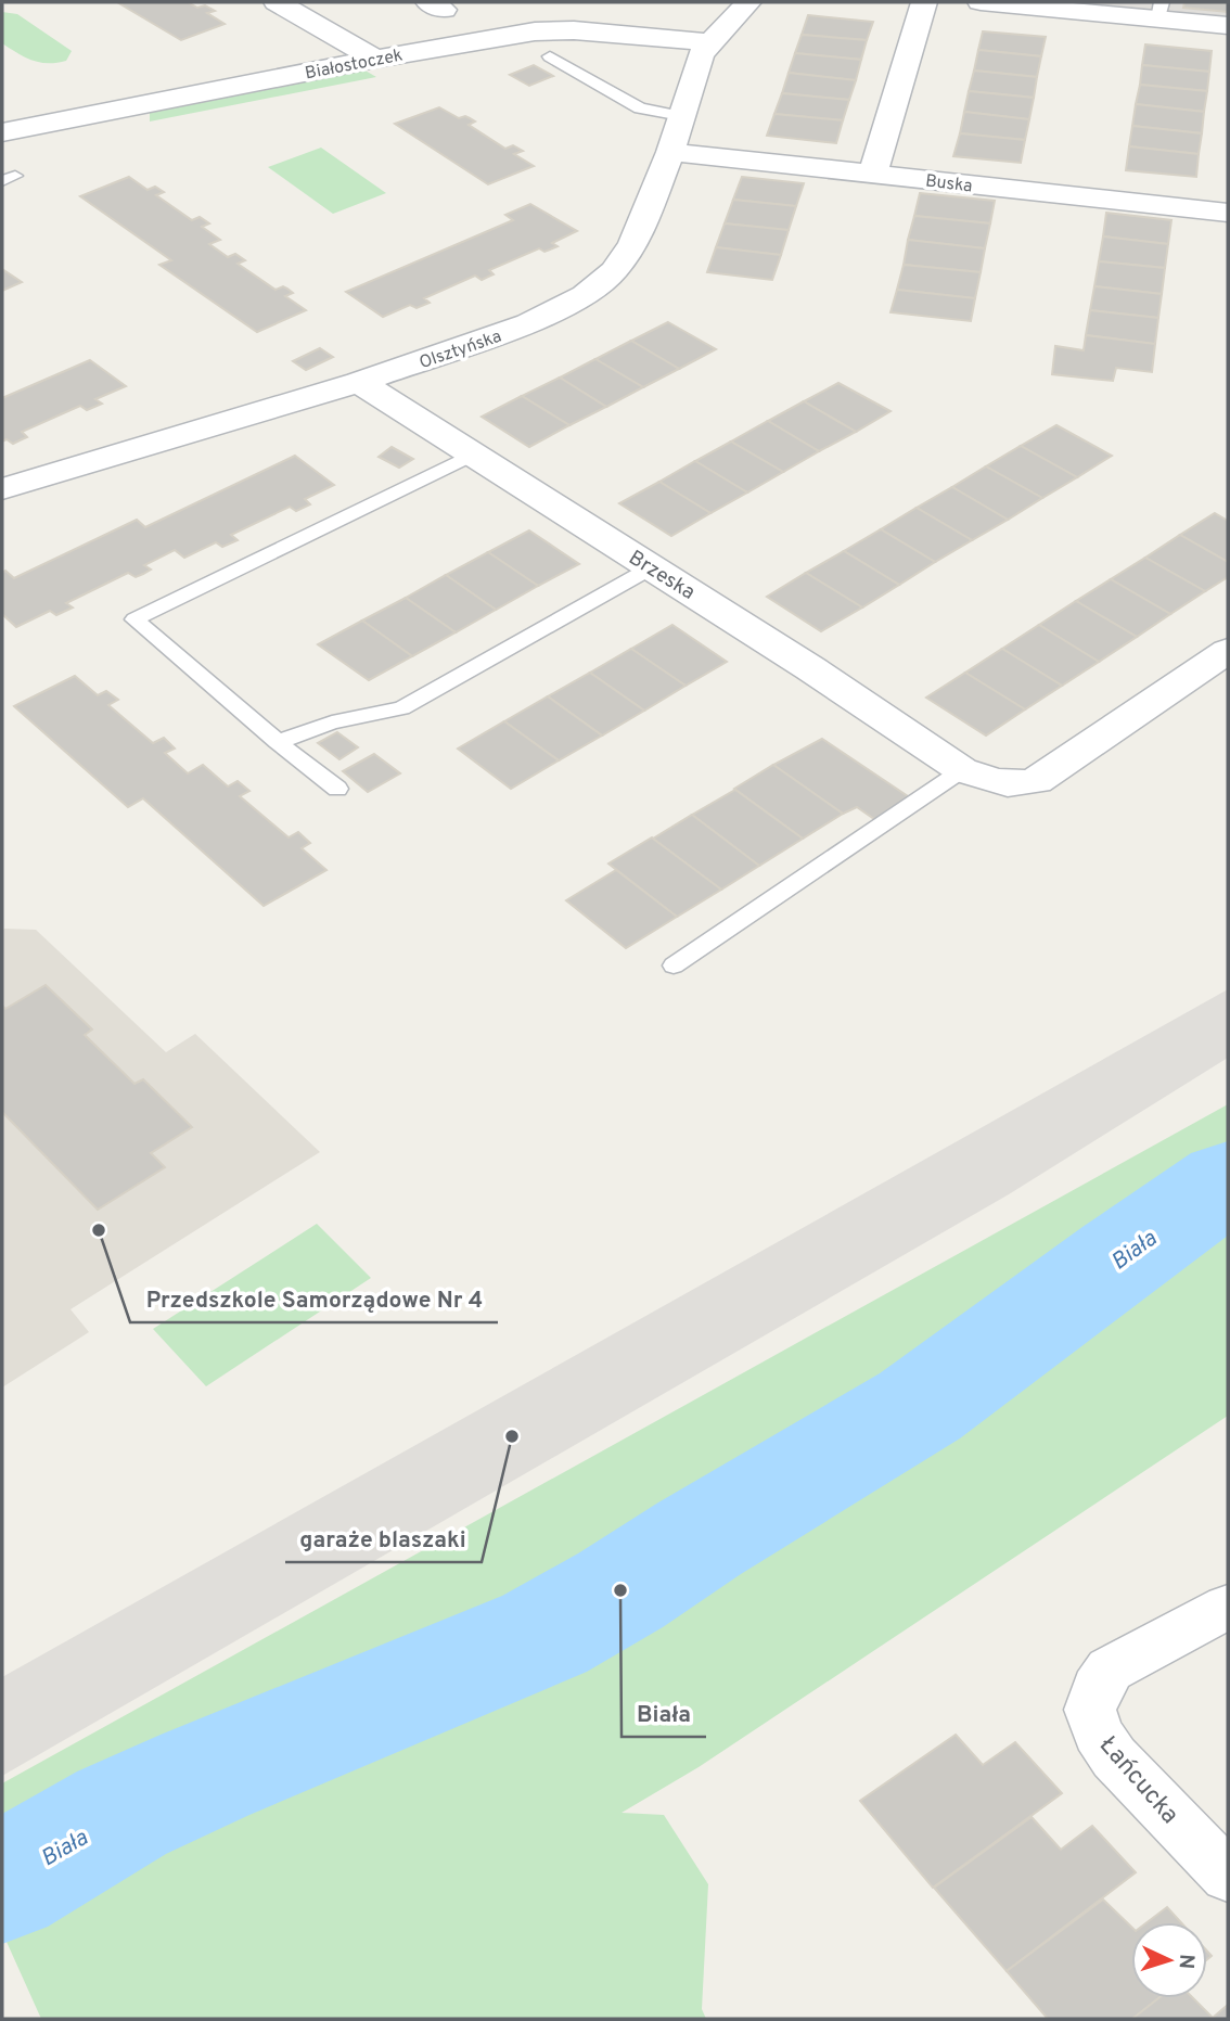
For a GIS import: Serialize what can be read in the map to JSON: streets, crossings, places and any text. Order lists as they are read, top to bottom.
{
  "streets": {
    "street": [
      "Białostoczek",
      "Buska",
      "Olsztyńska",
      "Brzeska",
      "Łańcucka"
    ]
  },
  "crossings": [
    ["Białostoczek", "Olsztyńska"],
    ["Buska", "Olsztyńska"],
    ["Olsztyńska", "Brzeska"]
  ],
  "water": ["Biała"],
  "places": ["Przedszkole Samorządowe Nr 4", "garaże blaszaki", "Biała"],
  "north": "right"
}
